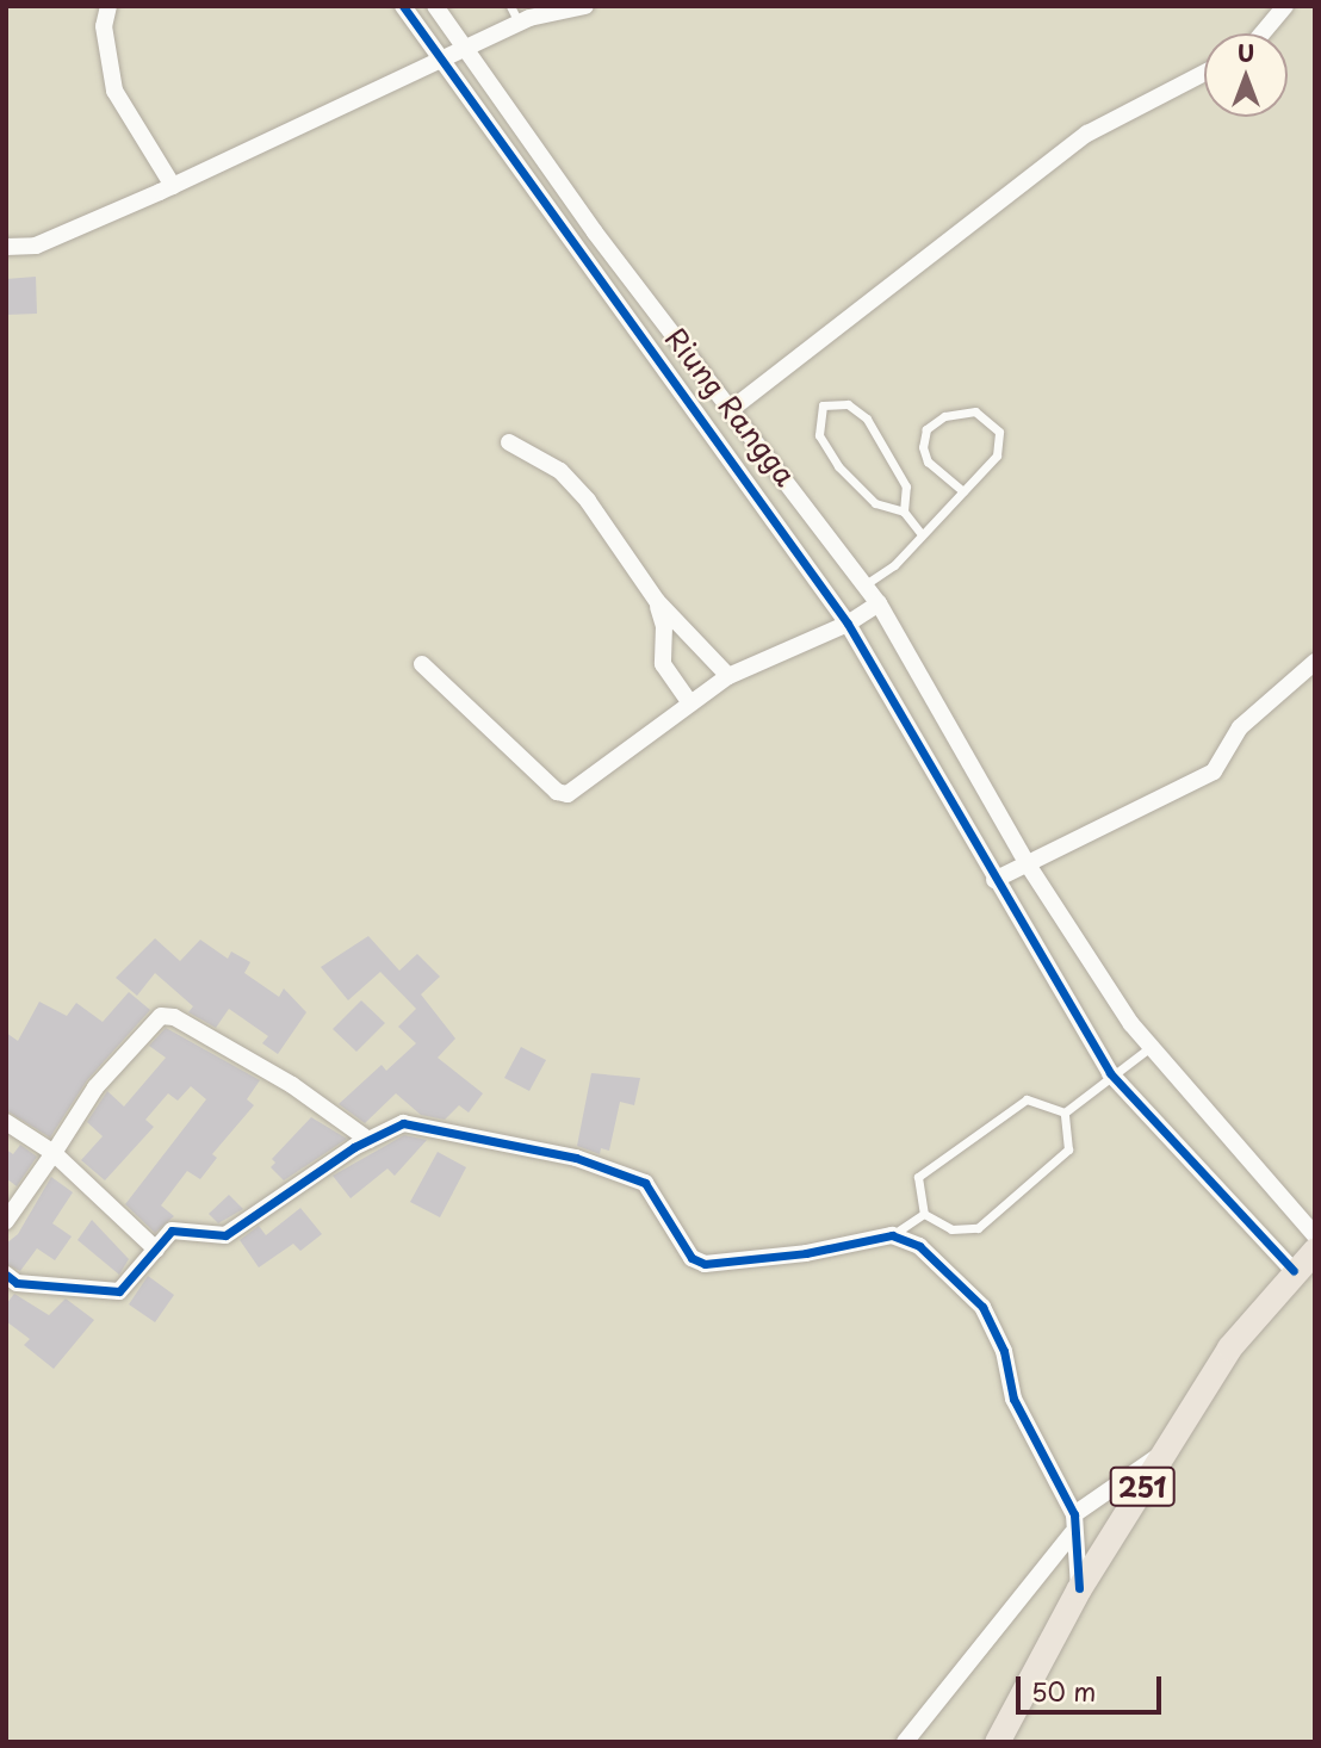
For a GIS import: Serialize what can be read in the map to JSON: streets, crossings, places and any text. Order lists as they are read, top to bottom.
{
  "streets": {
    "main road": ["251"],
    "street": ["Riung Rangga"]
  },
  "scale_bar": "50 m",
  "north": "top"
}
